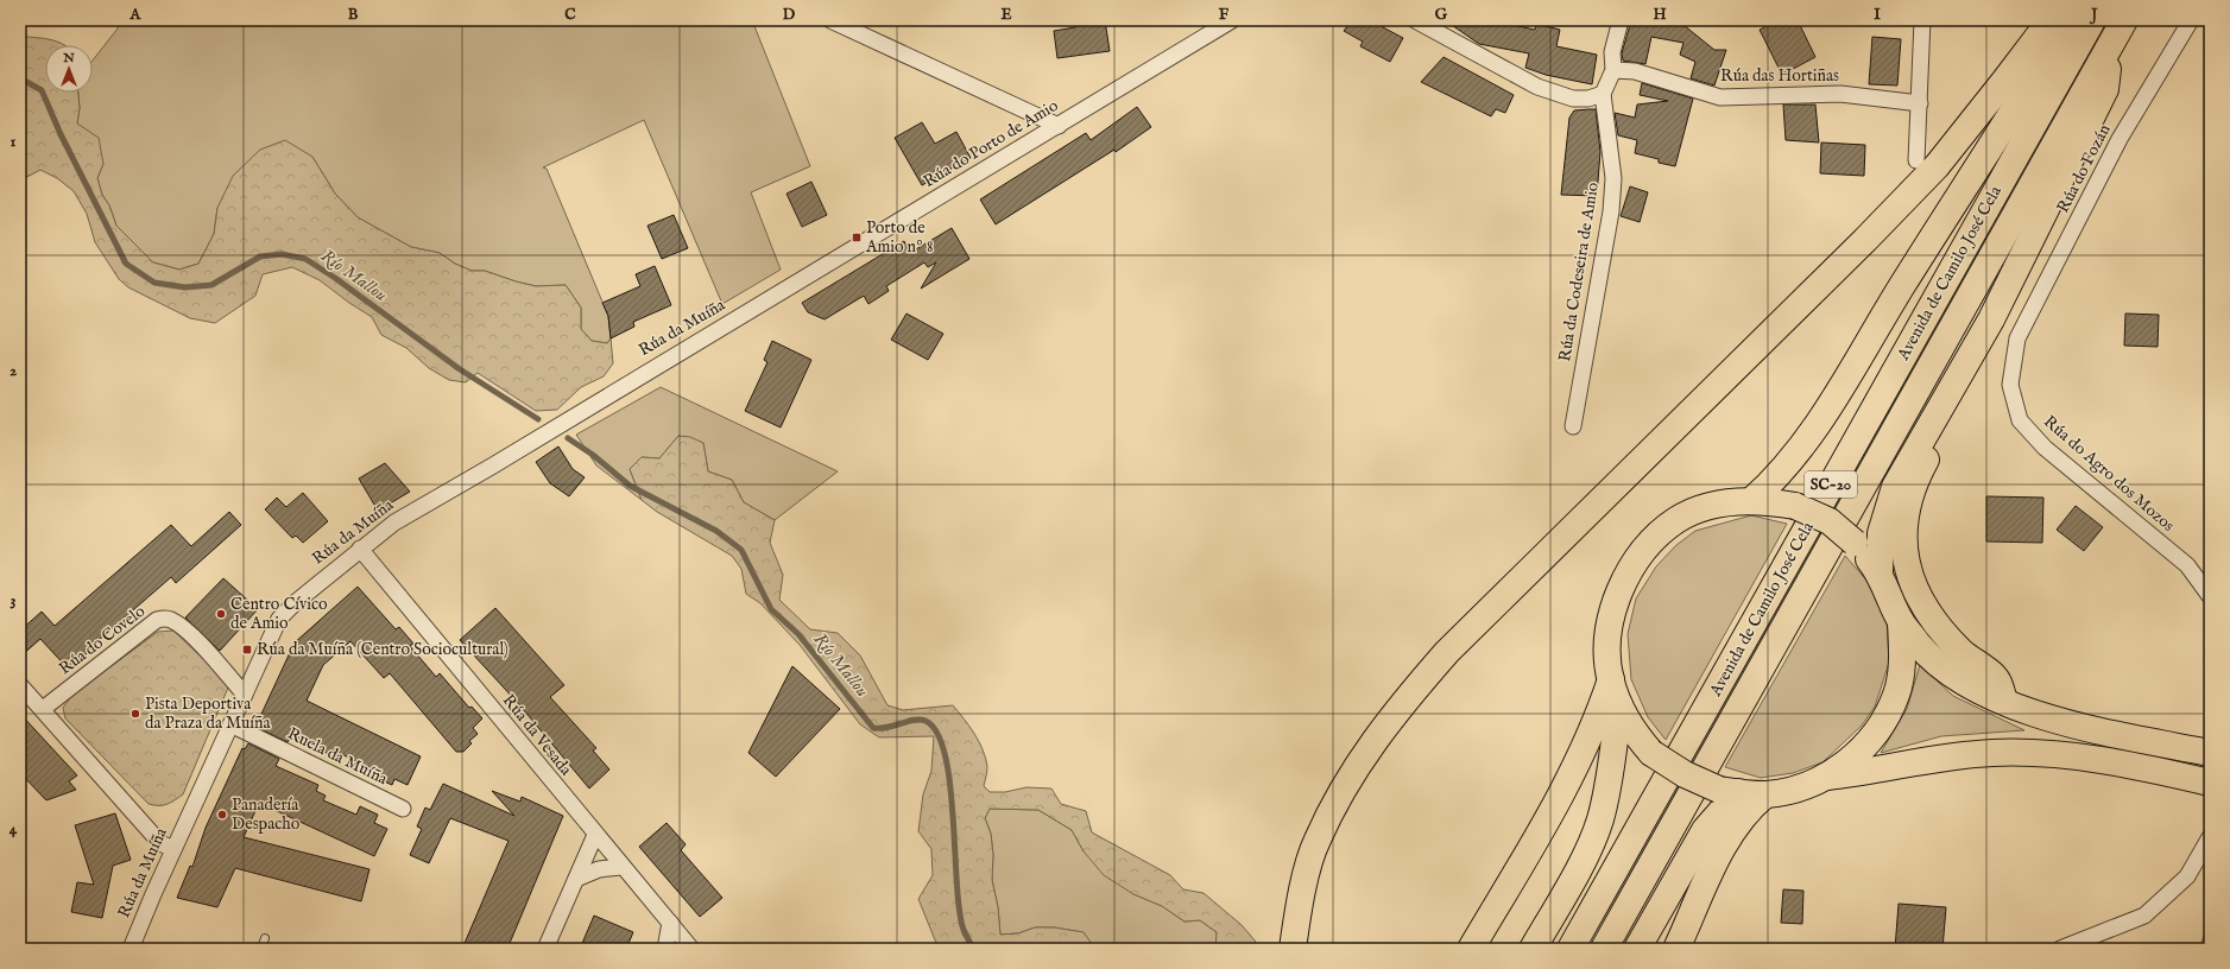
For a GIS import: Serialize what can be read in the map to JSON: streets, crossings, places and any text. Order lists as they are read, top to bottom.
{
  "streets": {
    "highway": ["Avenida de Camilo José Cela", "SC-20"],
    "street": [
      "Rúa das Hortiñas",
      "Rúa do Porto de Amio",
      "Rúa do Fozán",
      "Rúa da Codeseira de Amio",
      "Rúa da Muíña",
      "Rúa do Agro dos Mozos",
      "Rúa do Covelo",
      "Rúa da Vesada",
      "Ruela da Muíña"
    ]
  },
  "crossings": [
    ["Rúa do Porto de Amio", "Rúa da Muíña"],
    ["Rúa do Fozán", "Rúa do Agro dos Mozos"],
    ["Rúa da Muíña", "Rúa do Covelo"],
    ["Rúa da Muíña", "Rúa da Vesada"],
    ["Rúa da Muíña", "Ruela da Muíña"]
  ],
  "water": ["Río Mallou"],
  "places": {
    "transit": ["Porto de Amio nº 8", "Rúa da Muíña (Centro Sociocultural)"],
    "other": ["Centro Cívico de Amio", "Pista Deportiva da Praza da Muíña", "Panadería Despacho"]
  },
  "north": "top",
  "grid": {
    "columns": [
      "A",
      "B",
      "C",
      "D",
      "E",
      "F",
      "G",
      "H",
      "I",
      "J"
    ],
    "rows": [
      "1",
      "2",
      "3",
      "4"
    ]
  }
}
